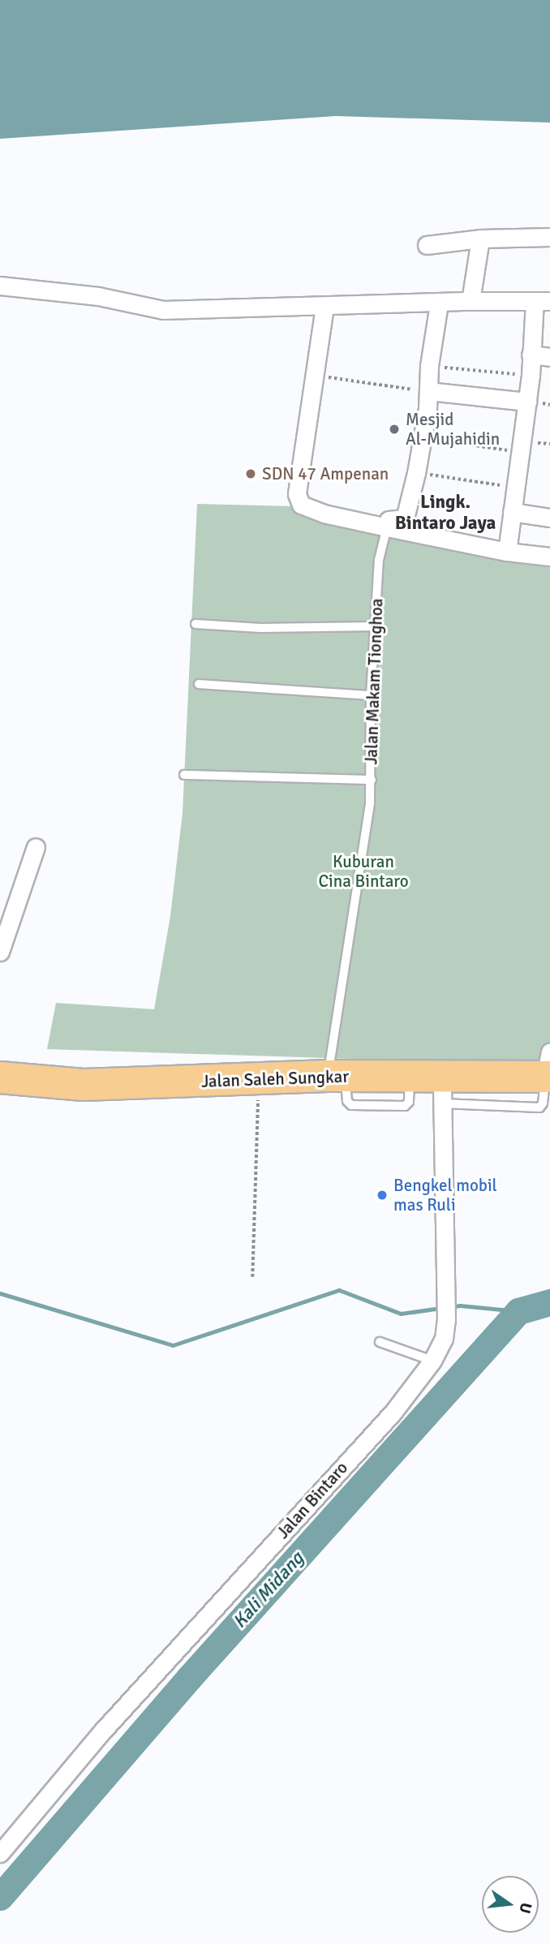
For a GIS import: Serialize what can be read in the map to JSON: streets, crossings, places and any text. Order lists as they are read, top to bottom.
{
  "streets": {
    "highway": ["Jalan Saleh Sungkar"],
    "street": ["Jalan Bintaro"],
    "lane": ["Jalan Makam Tionghoa"]
  },
  "crossings": [
    ["Jalan Makam Tionghoa", "Jalan Saleh Sungkar"],
    ["Jalan Saleh Sungkar", "Jalan Bintaro"]
  ],
  "districts": ["Lingk. Bintaro Jaya"],
  "water": ["Kali Midang"],
  "parks": ["Kuburan Cina Bintaro"],
  "places": ["Mesjid Al-Mujahidin", "SDN 47 Ampenan", "Bengkel mobil mas Ruli"],
  "north": "right"
}
